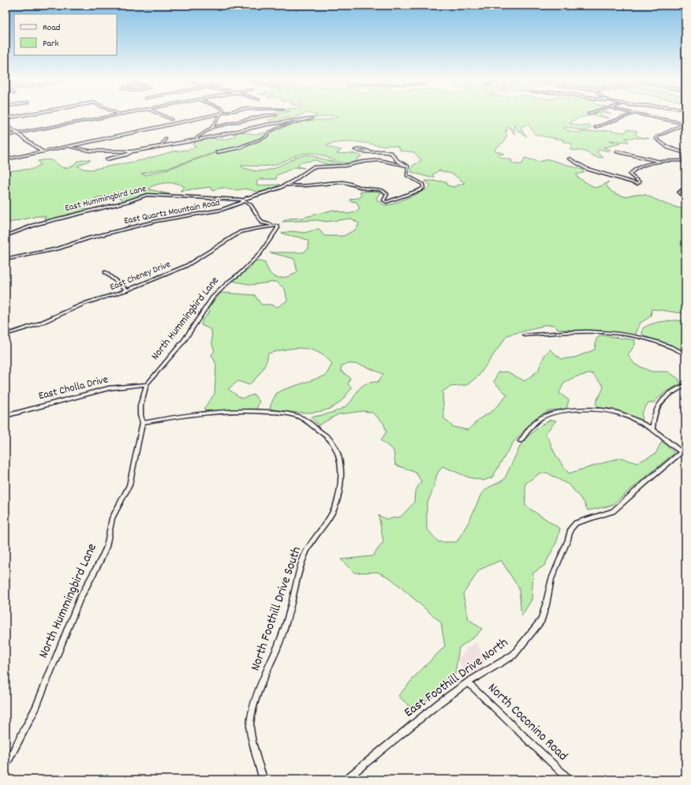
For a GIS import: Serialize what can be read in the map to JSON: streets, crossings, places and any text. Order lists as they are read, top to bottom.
{
  "streets": {
    "street": [
      "East Hummingbird Lane",
      "East Quartz Mountain Road",
      "East Cheney Drive",
      "North Hummingbird Lane",
      "East Cholla Drive",
      "North Foothill Drive South",
      "East Foothill Drive North",
      "North Coconino Road"
    ]
  },
  "crossings": [
    ["East Hummingbird Lane", "East Quartz Mountain Road"],
    ["East Cheney Drive", "North Hummingbird Lane"],
    ["North Hummingbird Lane", "East Cholla Drive"],
    ["North Hummingbird Lane", "North Foothill Drive South"],
    ["East Foothill Drive North", "North Coconino Road"]
  ],
  "legend": ["Road", "Park"]
}
